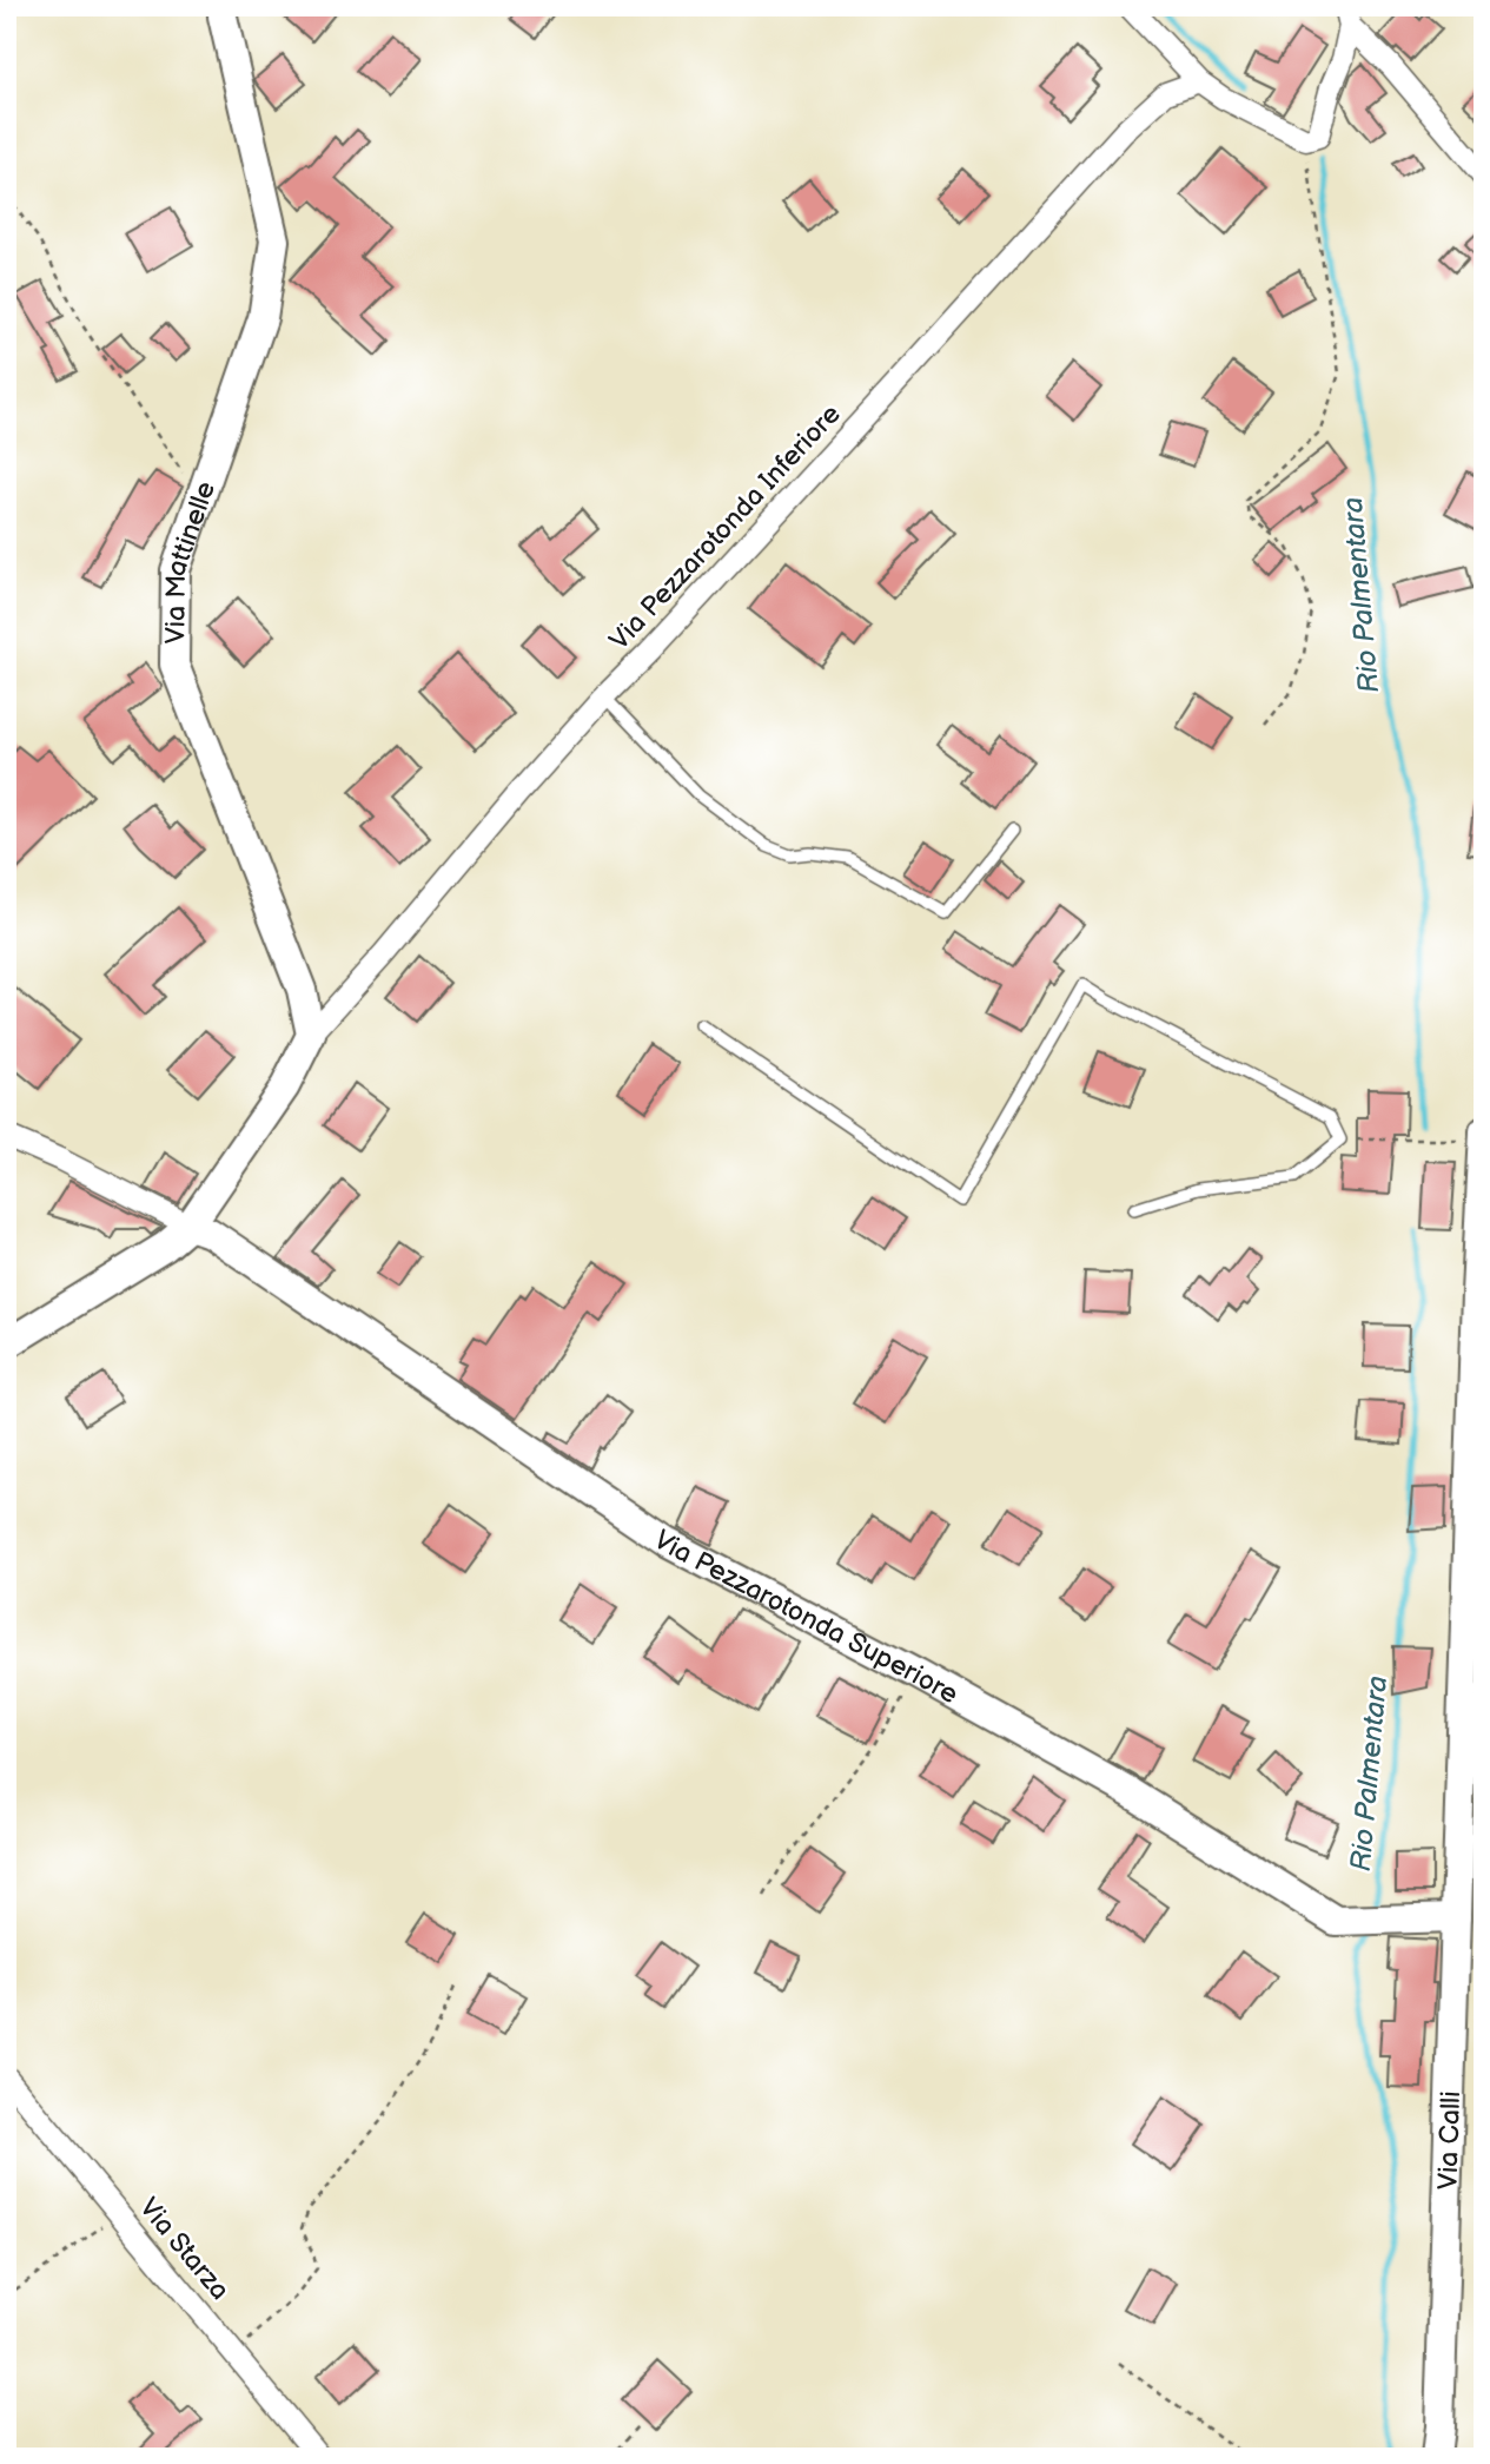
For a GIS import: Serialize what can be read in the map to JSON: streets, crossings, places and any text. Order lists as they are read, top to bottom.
{
  "streets": {
    "street": [
      "Via Pezzarotonda Inferiore",
      "Via Mattinelle",
      "Via Pezzarotonda Superiore",
      "Via Calli",
      "Via Starza"
    ]
  },
  "crossings": [
    ["Via Pezzarotonda Inferiore", "Via Mattinelle"],
    ["Via Pezzarotonda Superiore", "Via Calli"]
  ],
  "water": ["Rio Palmentara"]
}
